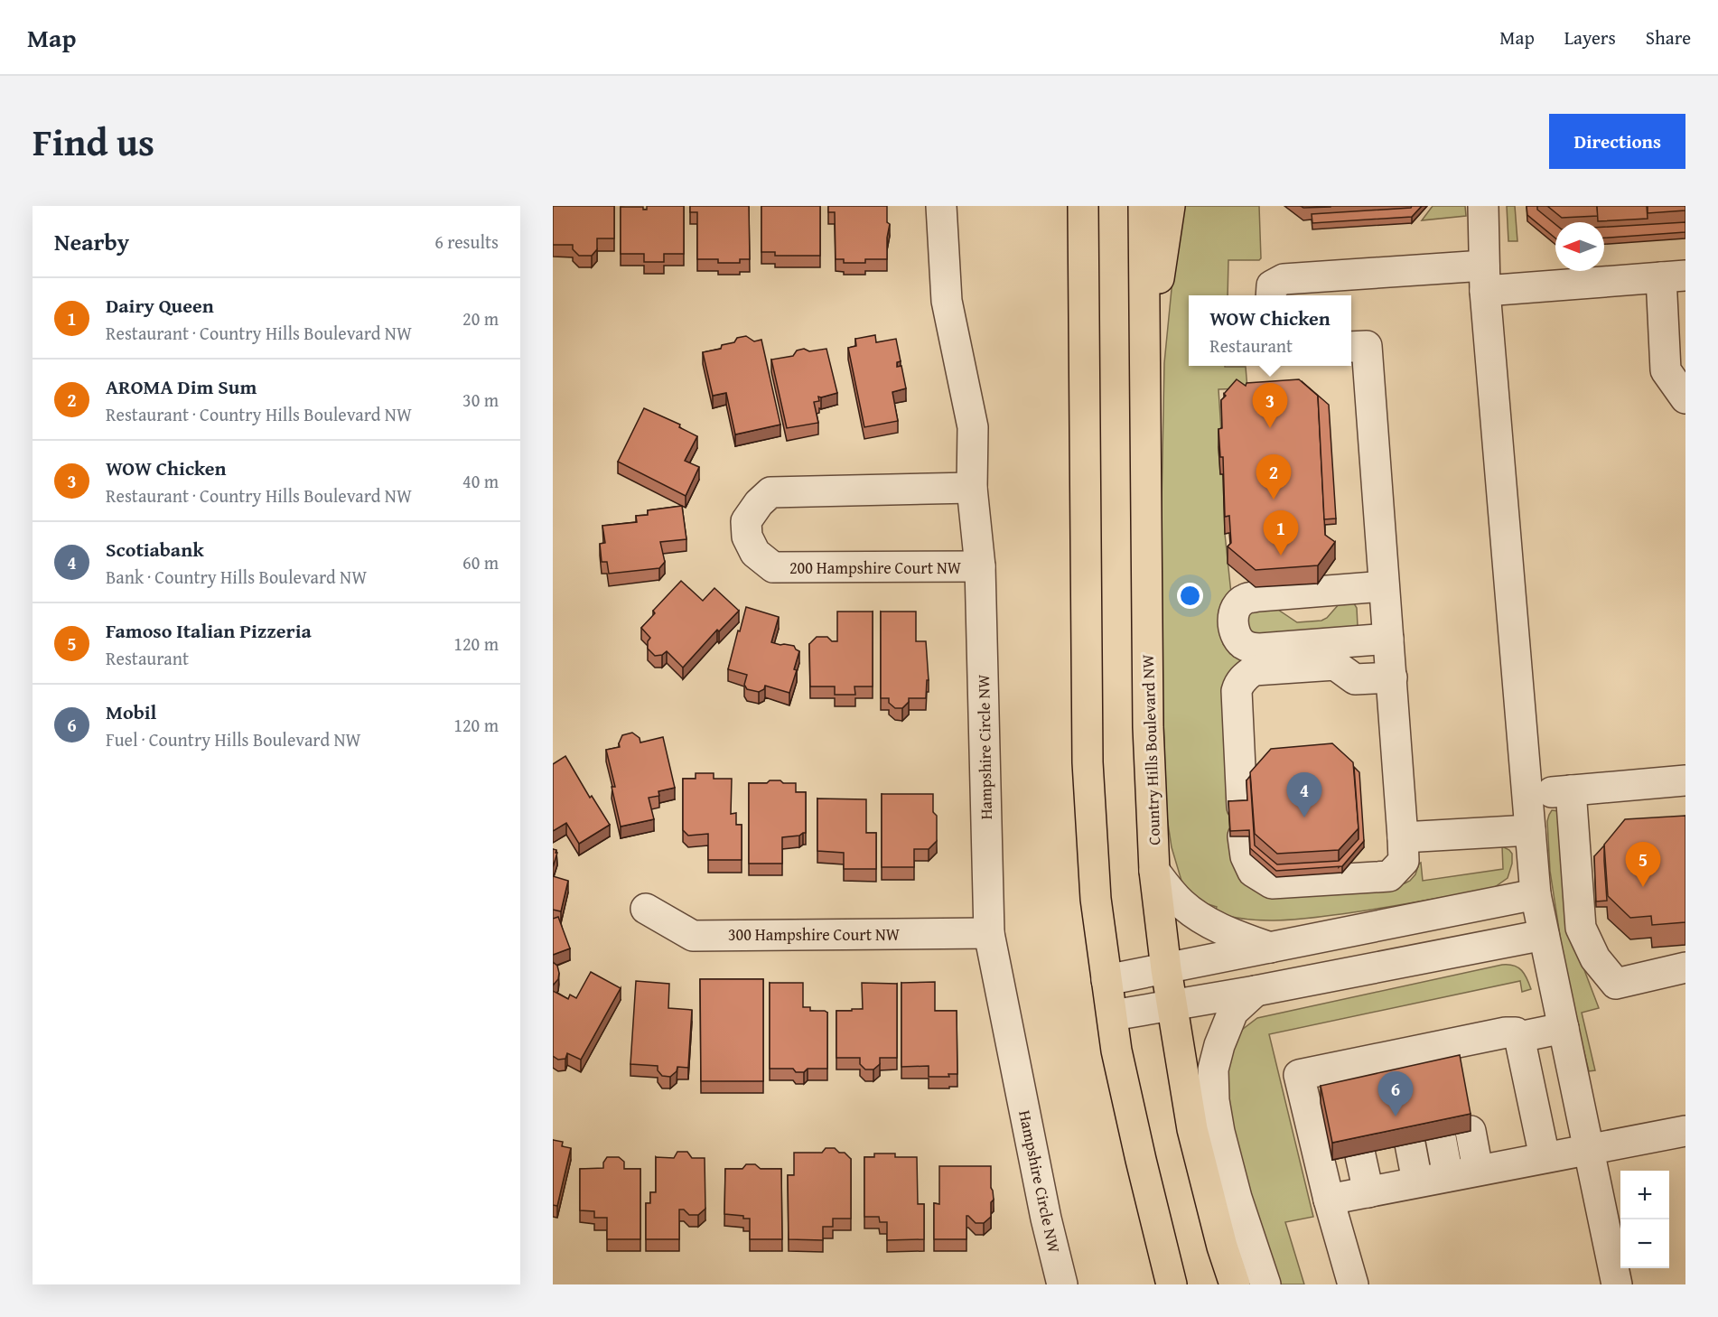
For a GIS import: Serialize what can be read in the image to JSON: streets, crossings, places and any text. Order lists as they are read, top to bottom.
{
  "streets": {
    "main road": ["Country Hills Boulevard NW"],
    "street": ["200 Hampshire Court NW", "Hampshire Circle NW", "300 Hampshire Court NW"]
  },
  "crossings": [
    ["200 Hampshire Court NW", "Hampshire Circle NW"],
    ["Hampshire Circle NW", "300 Hampshire Court NW"]
  ],
  "north": "left",
  "page": {
    "header": "Map",
    "nav": ["Map", "Layers", "Share"],
    "title": "Find us",
    "buttons": "Directions",
    "heading": ["Nearby", "6 results"],
    "list": [
      {
        "mark": "1",
        "name": "Dairy Queen",
        "note": "Restaurant · Country Hills Boulevard NW",
        "value": "20 m"
      },
      {
        "mark": "2",
        "name": "AROMA Dim Sum",
        "note": "Restaurant · Country Hills Boulevard NW",
        "value": "30 m"
      },
      {
        "mark": "3",
        "name": "WOW Chicken",
        "note": "Restaurant · Country Hills Boulevard NW",
        "value": "40 m"
      },
      {
        "mark": "4",
        "name": "Scotiabank",
        "note": "Bank · Country Hills Boulevard NW",
        "value": "60 m"
      },
      {
        "mark": "5",
        "name": "Famoso Italian Pizzeria",
        "note": "Restaurant",
        "value": "120 m"
      },
      {
        "mark": "6",
        "name": "Mobil",
        "note": "Fuel · Country Hills Boulevard NW",
        "value": "120 m"
      }
    ],
    "popup": ["WOW Chicken", "Restaurant"],
    "pins": [
      "3",
      "2",
      "1",
      "4",
      "5",
      "6"
    ],
    "map_buttons": ["+", "−"]
  }
}
